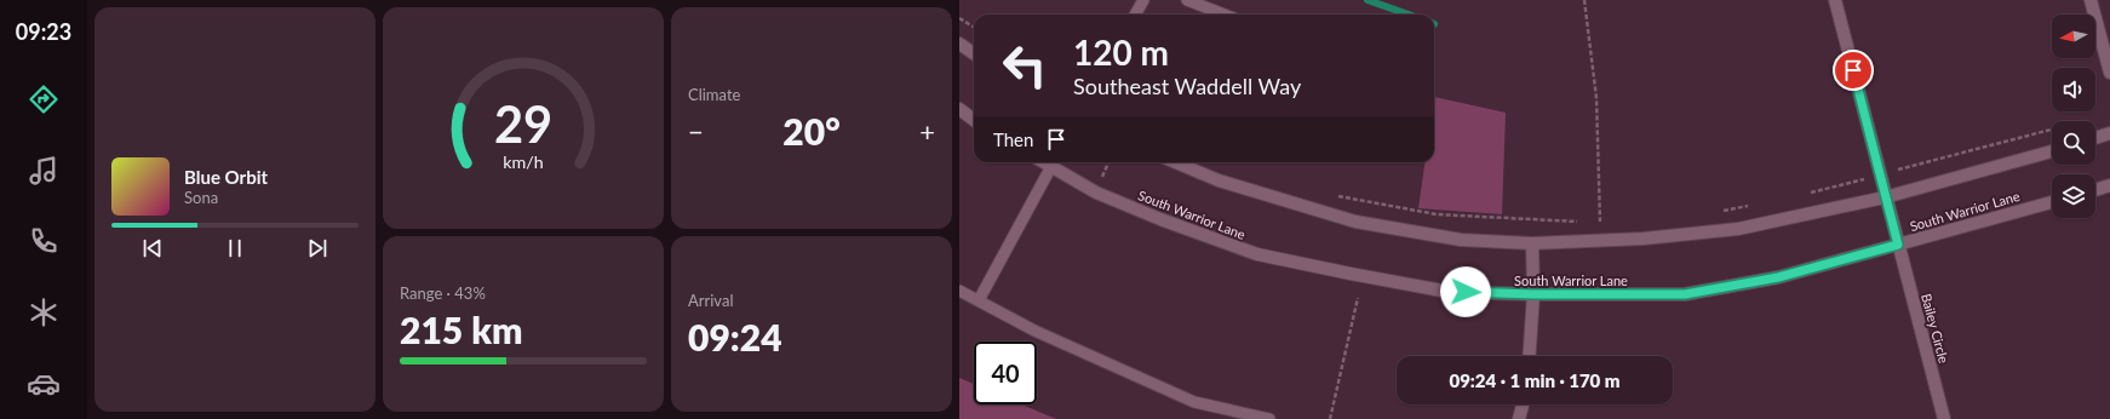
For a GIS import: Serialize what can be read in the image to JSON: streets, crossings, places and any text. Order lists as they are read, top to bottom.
{
  "streets": {
    "street": ["South Warrior Lane", "Bailey Circle"]
  },
  "crossings": [
    ["South Warrior Lane", "Bailey Circle"]
  ],
  "north": "left",
  "page": {
    "tabs": "09:23",
    "tile": [
      "Climate",
      ["Range · 43%", "215 km"],
      ["Arrival", "09:24"]
    ],
    "turn": ["120 m", "Southeast Waddell Way"],
    "heat": ["−", "20°", "+"],
    "then": "Then",
    "song": ["Blue Orbit", "Sona"],
    "limit": "40",
    "trip": "09:24 · 1 min · 170 m",
    "gauge": ["29", "km/h"]
  }
}
